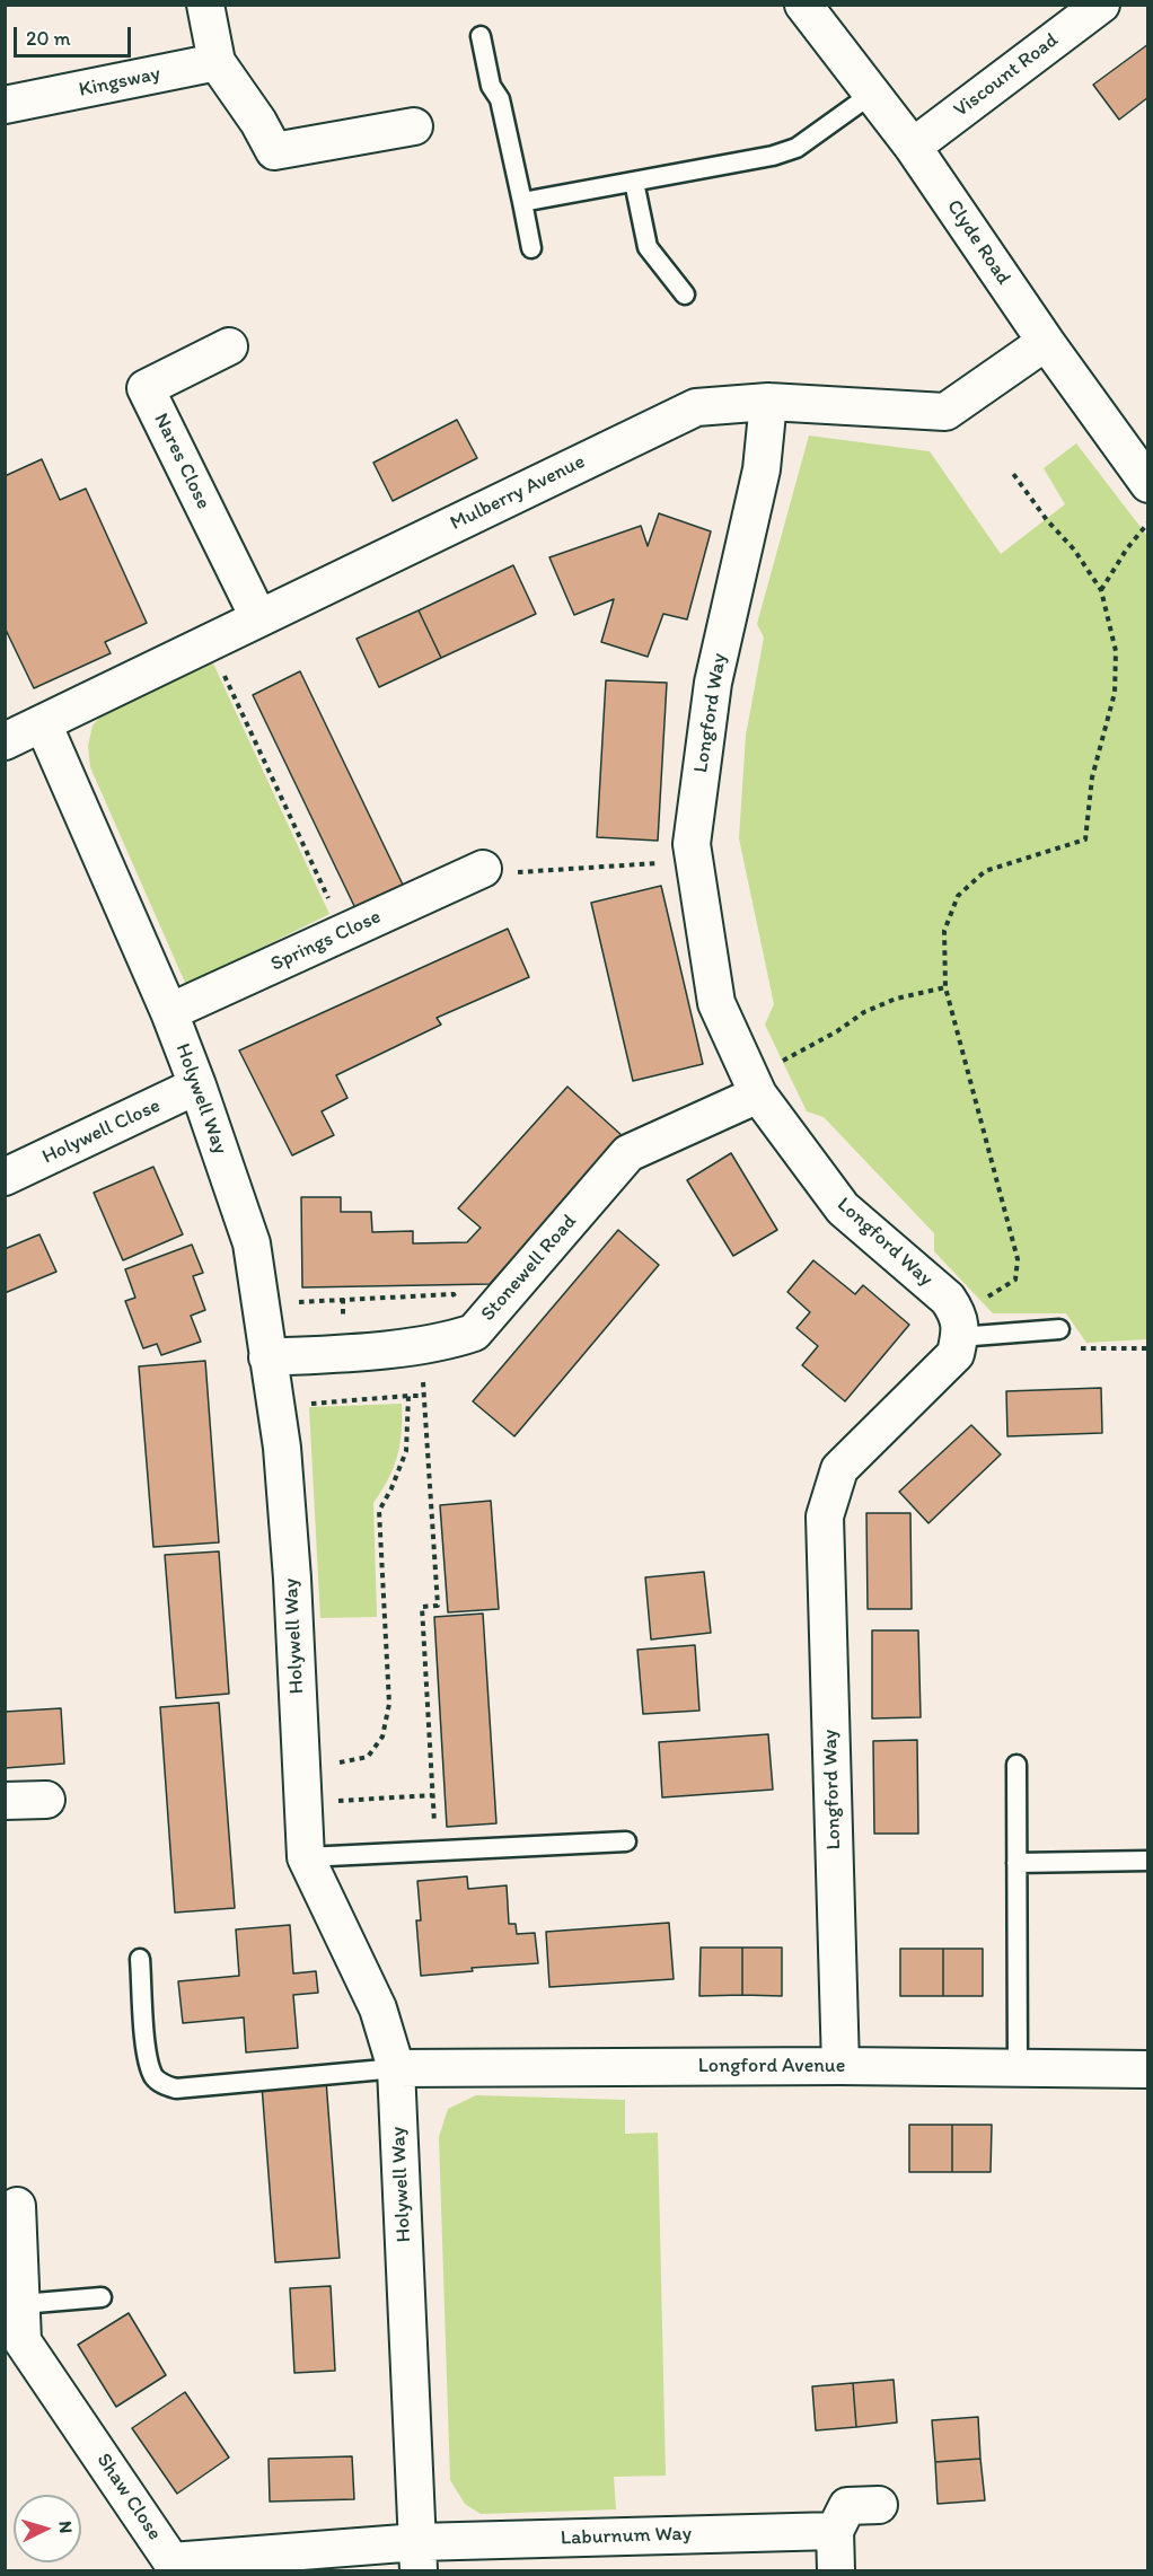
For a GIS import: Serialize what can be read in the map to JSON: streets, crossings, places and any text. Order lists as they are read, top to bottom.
{
  "streets": {
    "street": [
      "Viscount Road",
      "Kingsway",
      "Clyde Road",
      "Nares Close",
      "Mulberry Avenue",
      "Longford Way",
      "Springs Close",
      "Holywell Way",
      "Holywell Close",
      "Stonewell Road",
      "Longford Avenue",
      "Shaw Close",
      "Laburnum Way"
    ]
  },
  "crossings": [
    ["Viscount Road", "Clyde Road"],
    ["Clyde Road", "Mulberry Avenue"],
    ["Nares Close", "Mulberry Avenue"],
    ["Mulberry Avenue", "Longford Way"],
    ["Mulberry Avenue", "Holywell Way"],
    ["Longford Way", "Stonewell Road"],
    ["Longford Way", "Longford Avenue"],
    ["Springs Close", "Holywell Way"],
    ["Holywell Way", "Holywell Close"],
    ["Holywell Way", "Stonewell Road"],
    ["Holywell Way", "Longford Avenue"],
    ["Holywell Way", "Shaw Close"],
    ["Holywell Way", "Laburnum Way"],
    ["Shaw Close", "Laburnum Way"]
  ],
  "scale_bar": "20 m",
  "north": "right"
}
